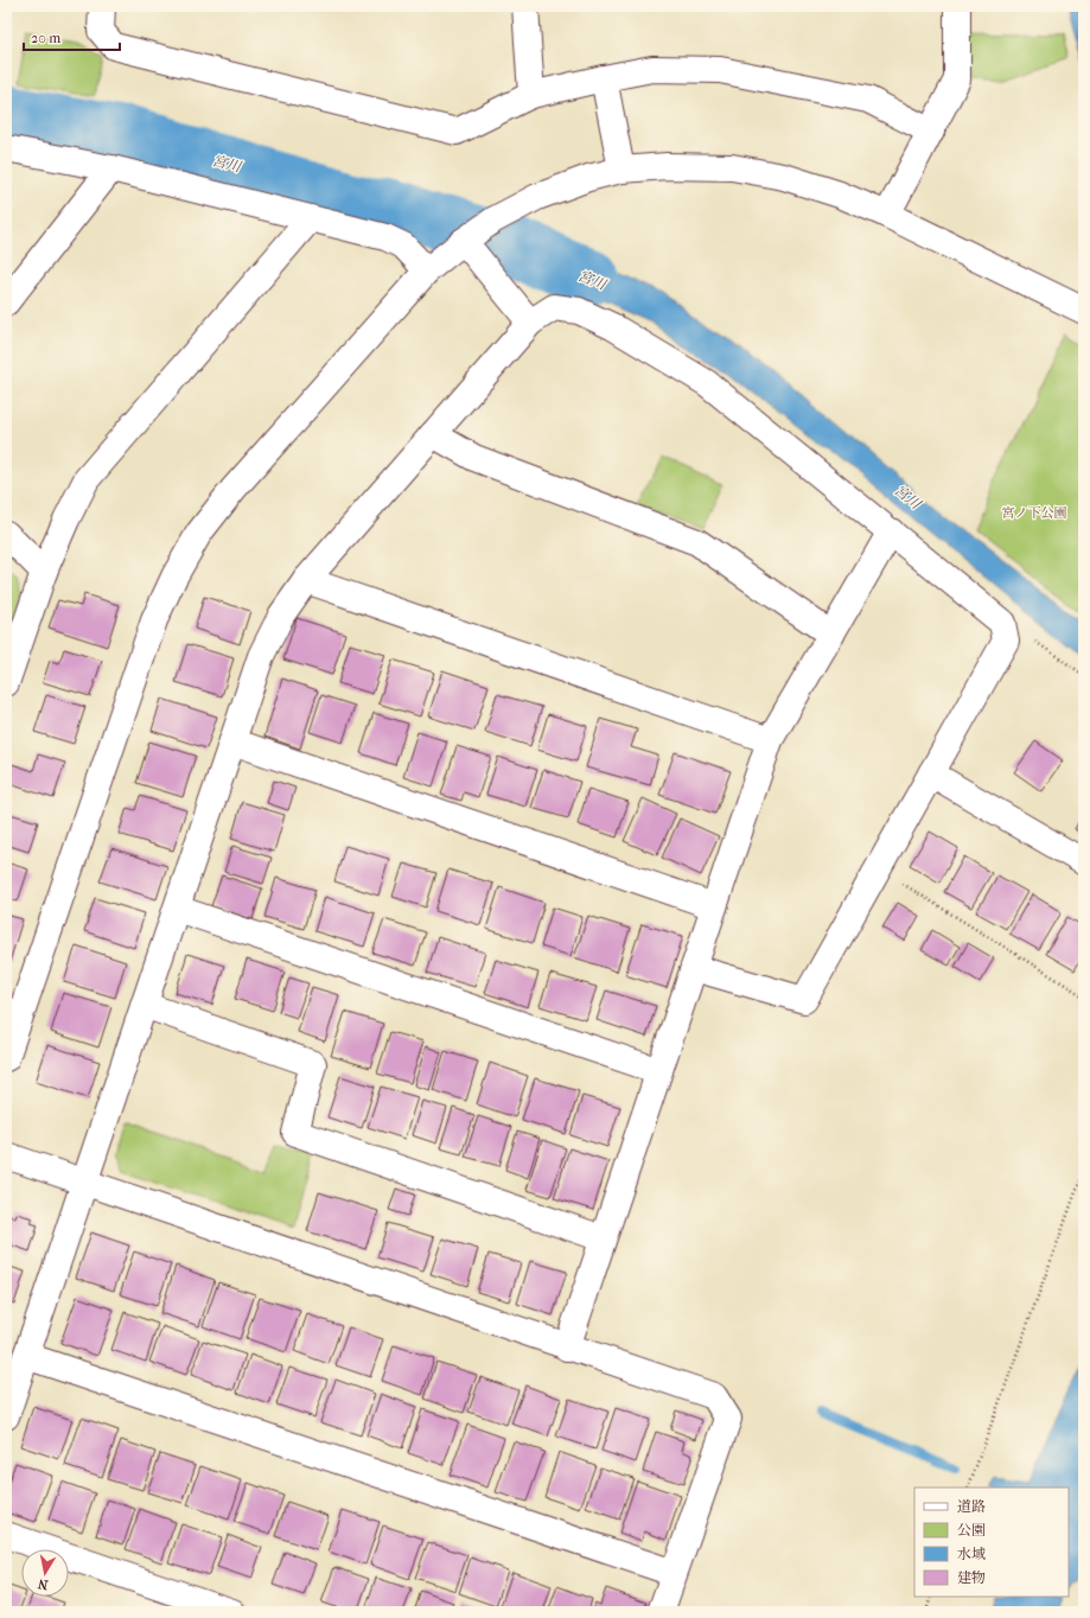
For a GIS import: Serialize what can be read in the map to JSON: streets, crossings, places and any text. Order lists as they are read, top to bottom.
{
  "water": ["宮川"],
  "parks": ["宮ノ下公園"],
  "legend": [
    "道路",
    "公園",
    "水域",
    "建物"
  ],
  "scale_bar": "20 m",
  "north": "bottom"
}
